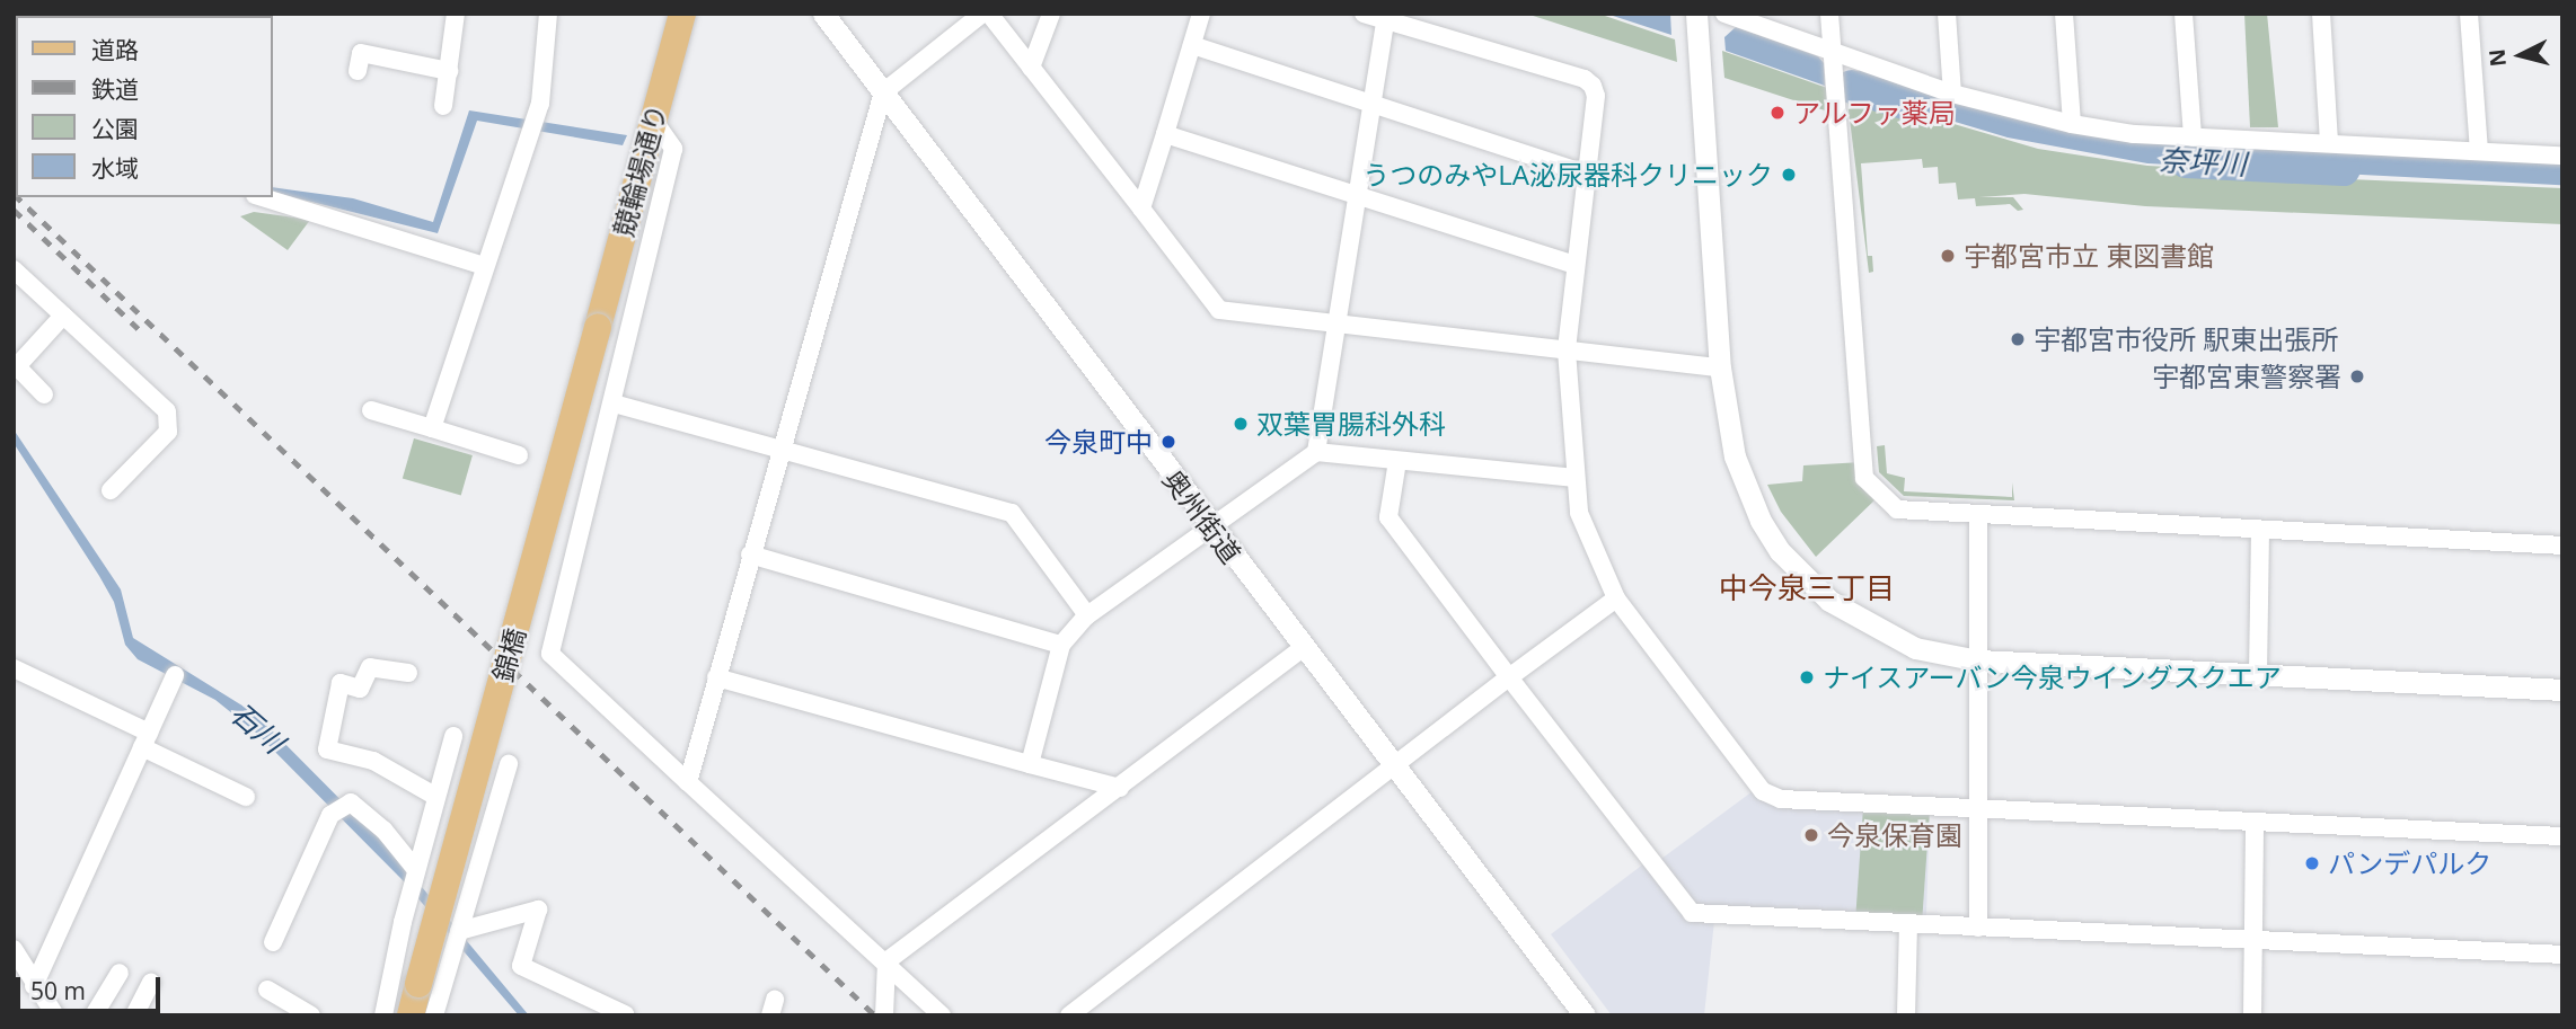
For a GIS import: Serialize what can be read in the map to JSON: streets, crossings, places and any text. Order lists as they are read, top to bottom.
{
  "streets": {
    "main road": ["競輪場通り", "錦橋"],
    "street": ["奥州街道"]
  },
  "crossings": [
    ["競輪場通り", "錦橋"]
  ],
  "districts": ["中今泉三丁目"],
  "water": ["奈坪川", "石川"],
  "places": [
    "アルファ薬局",
    "うつのみやLA泌尿器科クリニック",
    "宇都宮市立 東図書館",
    "宇都宮市役所 駅東出張所",
    "宇都宮東警察署",
    "双葉胃腸科外科",
    "今泉町中",
    "ナイスアーバン今泉ウイングスクエア",
    "今泉保育園",
    "パンデパルク"
  ],
  "legend": [
    "道路",
    "鉄道",
    "公園",
    "水域"
  ],
  "scale_bar": "50 m",
  "north": "left"
}
